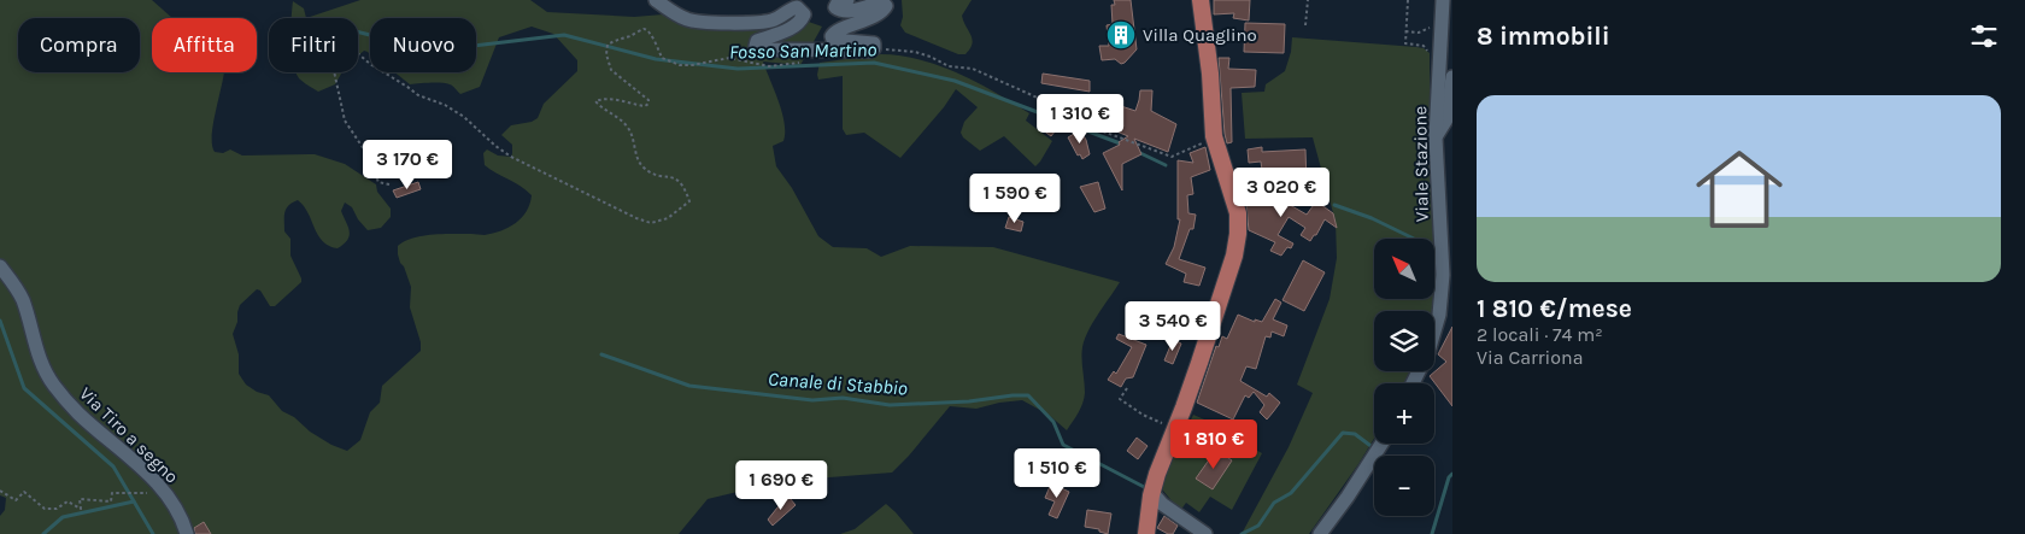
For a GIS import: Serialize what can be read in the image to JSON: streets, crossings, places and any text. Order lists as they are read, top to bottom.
{
  "streets": {
    "street": ["Viale Stazione", "Via Tiro a segno"]
  },
  "water": ["Fosso San Martino", "Canale di Stabbio"],
  "places": {
    "building": ["Villa Quaglino"]
  },
  "north": "top left",
  "page": {
    "heading": "8 immobili",
    "chip": [
      "Compra",
      "Affitta",
      "Filtri",
      "Nuovo"
    ],
    "list": [
      {
        "name": "1 810 €/mese",
        "note": "2 locali · 74 m² · Via Carriona"
      }
    ],
    "price": [
      "1 310 €",
      "3 170 €",
      "3 020 €",
      "1 590 €",
      "3 540 €",
      "1 810 €",
      "1 510 €",
      "1 690 €"
    ],
    "map_buttons": ["+", "−"]
  }
}
